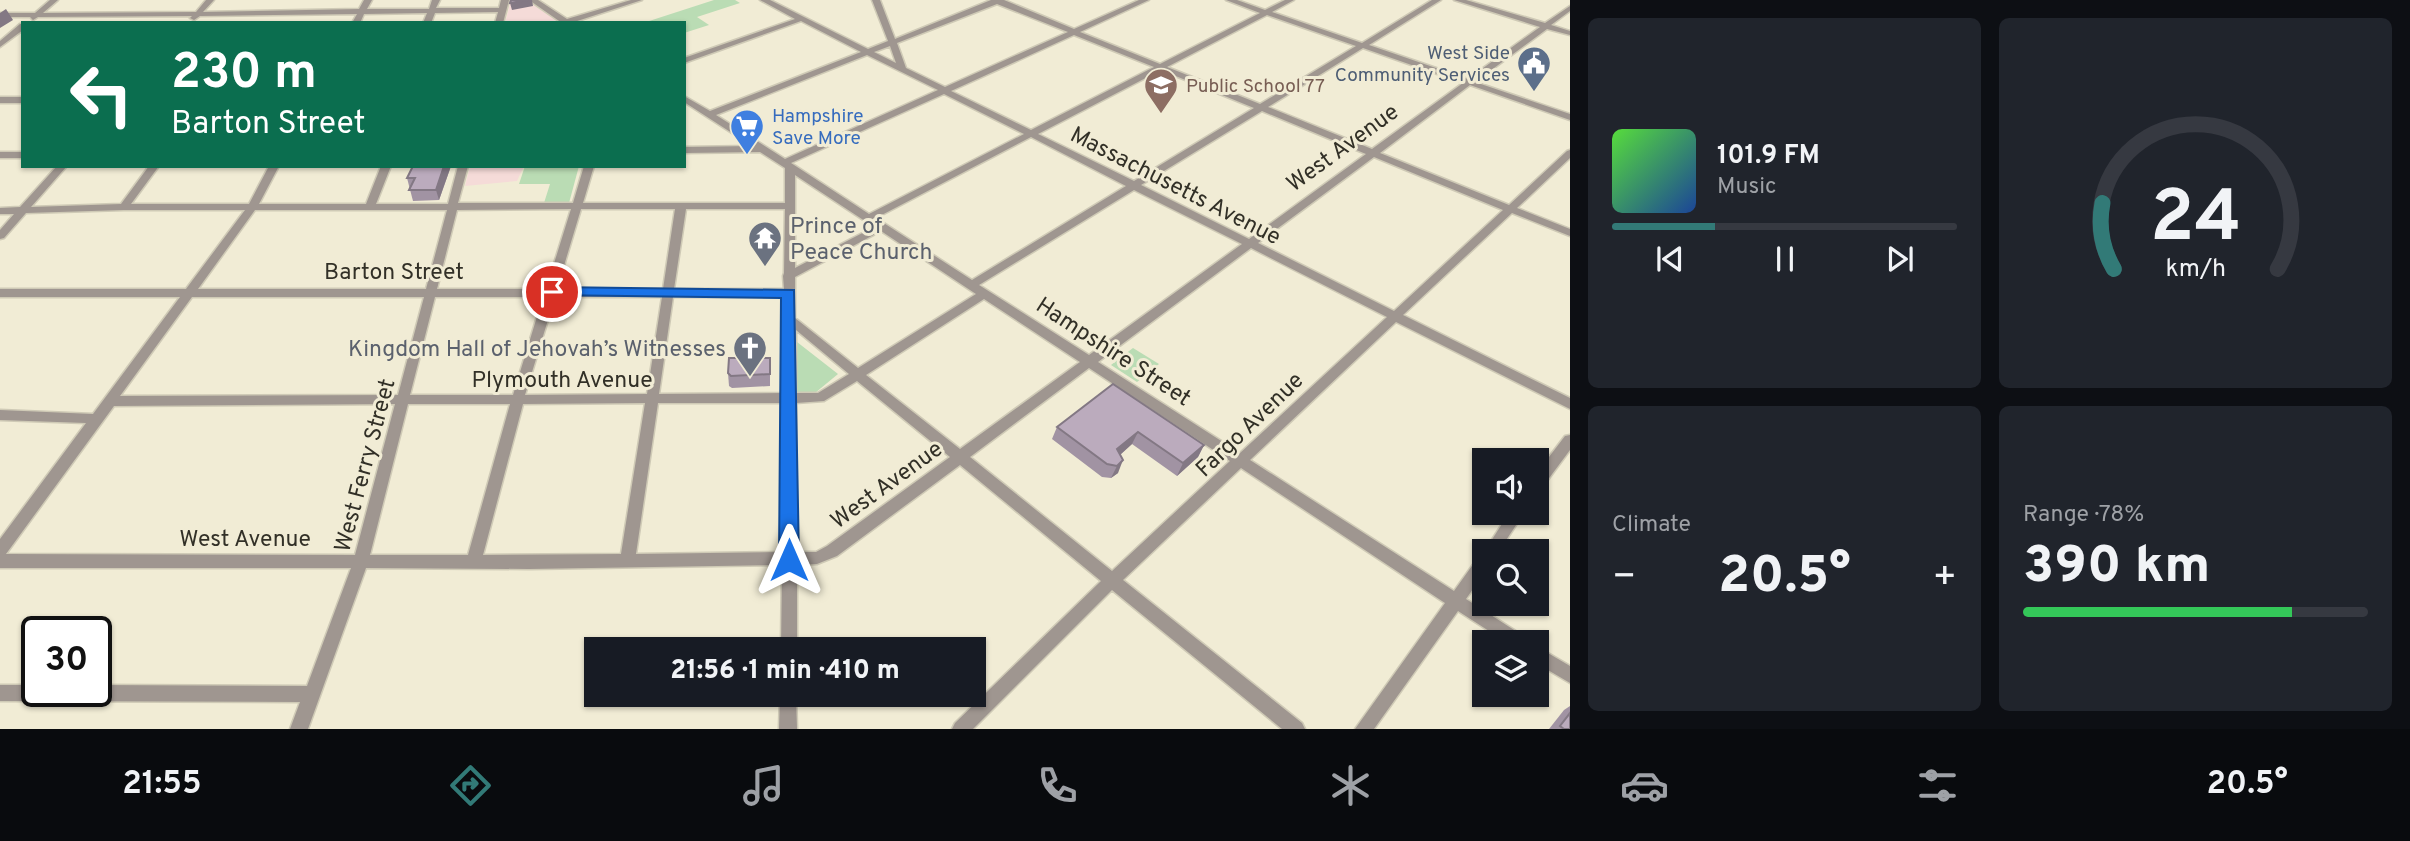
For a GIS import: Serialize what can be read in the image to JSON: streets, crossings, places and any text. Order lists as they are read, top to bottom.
{
  "streets": {
    "street": [
      "West Avenue",
      "Massachusetts Avenue",
      "Barton Street",
      "Hampshire Street",
      "Plymouth Avenue",
      "Fargo Avenue",
      "West Ferry Street"
    ]
  },
  "crossings": [
    ["West Avenue", "Massachusetts Avenue"],
    ["West Avenue", "Hampshire Street"],
    ["West Avenue", "West Ferry Street"],
    ["Massachusetts Avenue", "Fargo Avenue"],
    ["Barton Street", "West Ferry Street"],
    ["Hampshire Street", "Plymouth Avenue"],
    ["Hampshire Street", "Fargo Avenue"],
    ["Plymouth Avenue", "West Ferry Street"]
  ],
  "places": {
    "public building": ["West Side Community Services"],
    "school or university": ["Public School 77"],
    "supermarket": ["Hampshire Save More"],
    "temple": ["Prince of Peace Church"],
    "church": ["Kingdom Hall of Jehovah’s Witnesses"]
  },
  "page": {
    "turn": ["230 m", "Barton Street"],
    "song": ["101.9 FM", "Music"],
    "tile": [
      "Climate",
      ["Range · 78%", "390 km"]
    ],
    "heat": ["−", "20.5°", "+"],
    "limit": "30",
    "trip": "21:56 · 1 min · 410 m",
    "tabs": ["21:55", "20.5°"],
    "gauge": ["24", "km/h"]
  }
}
